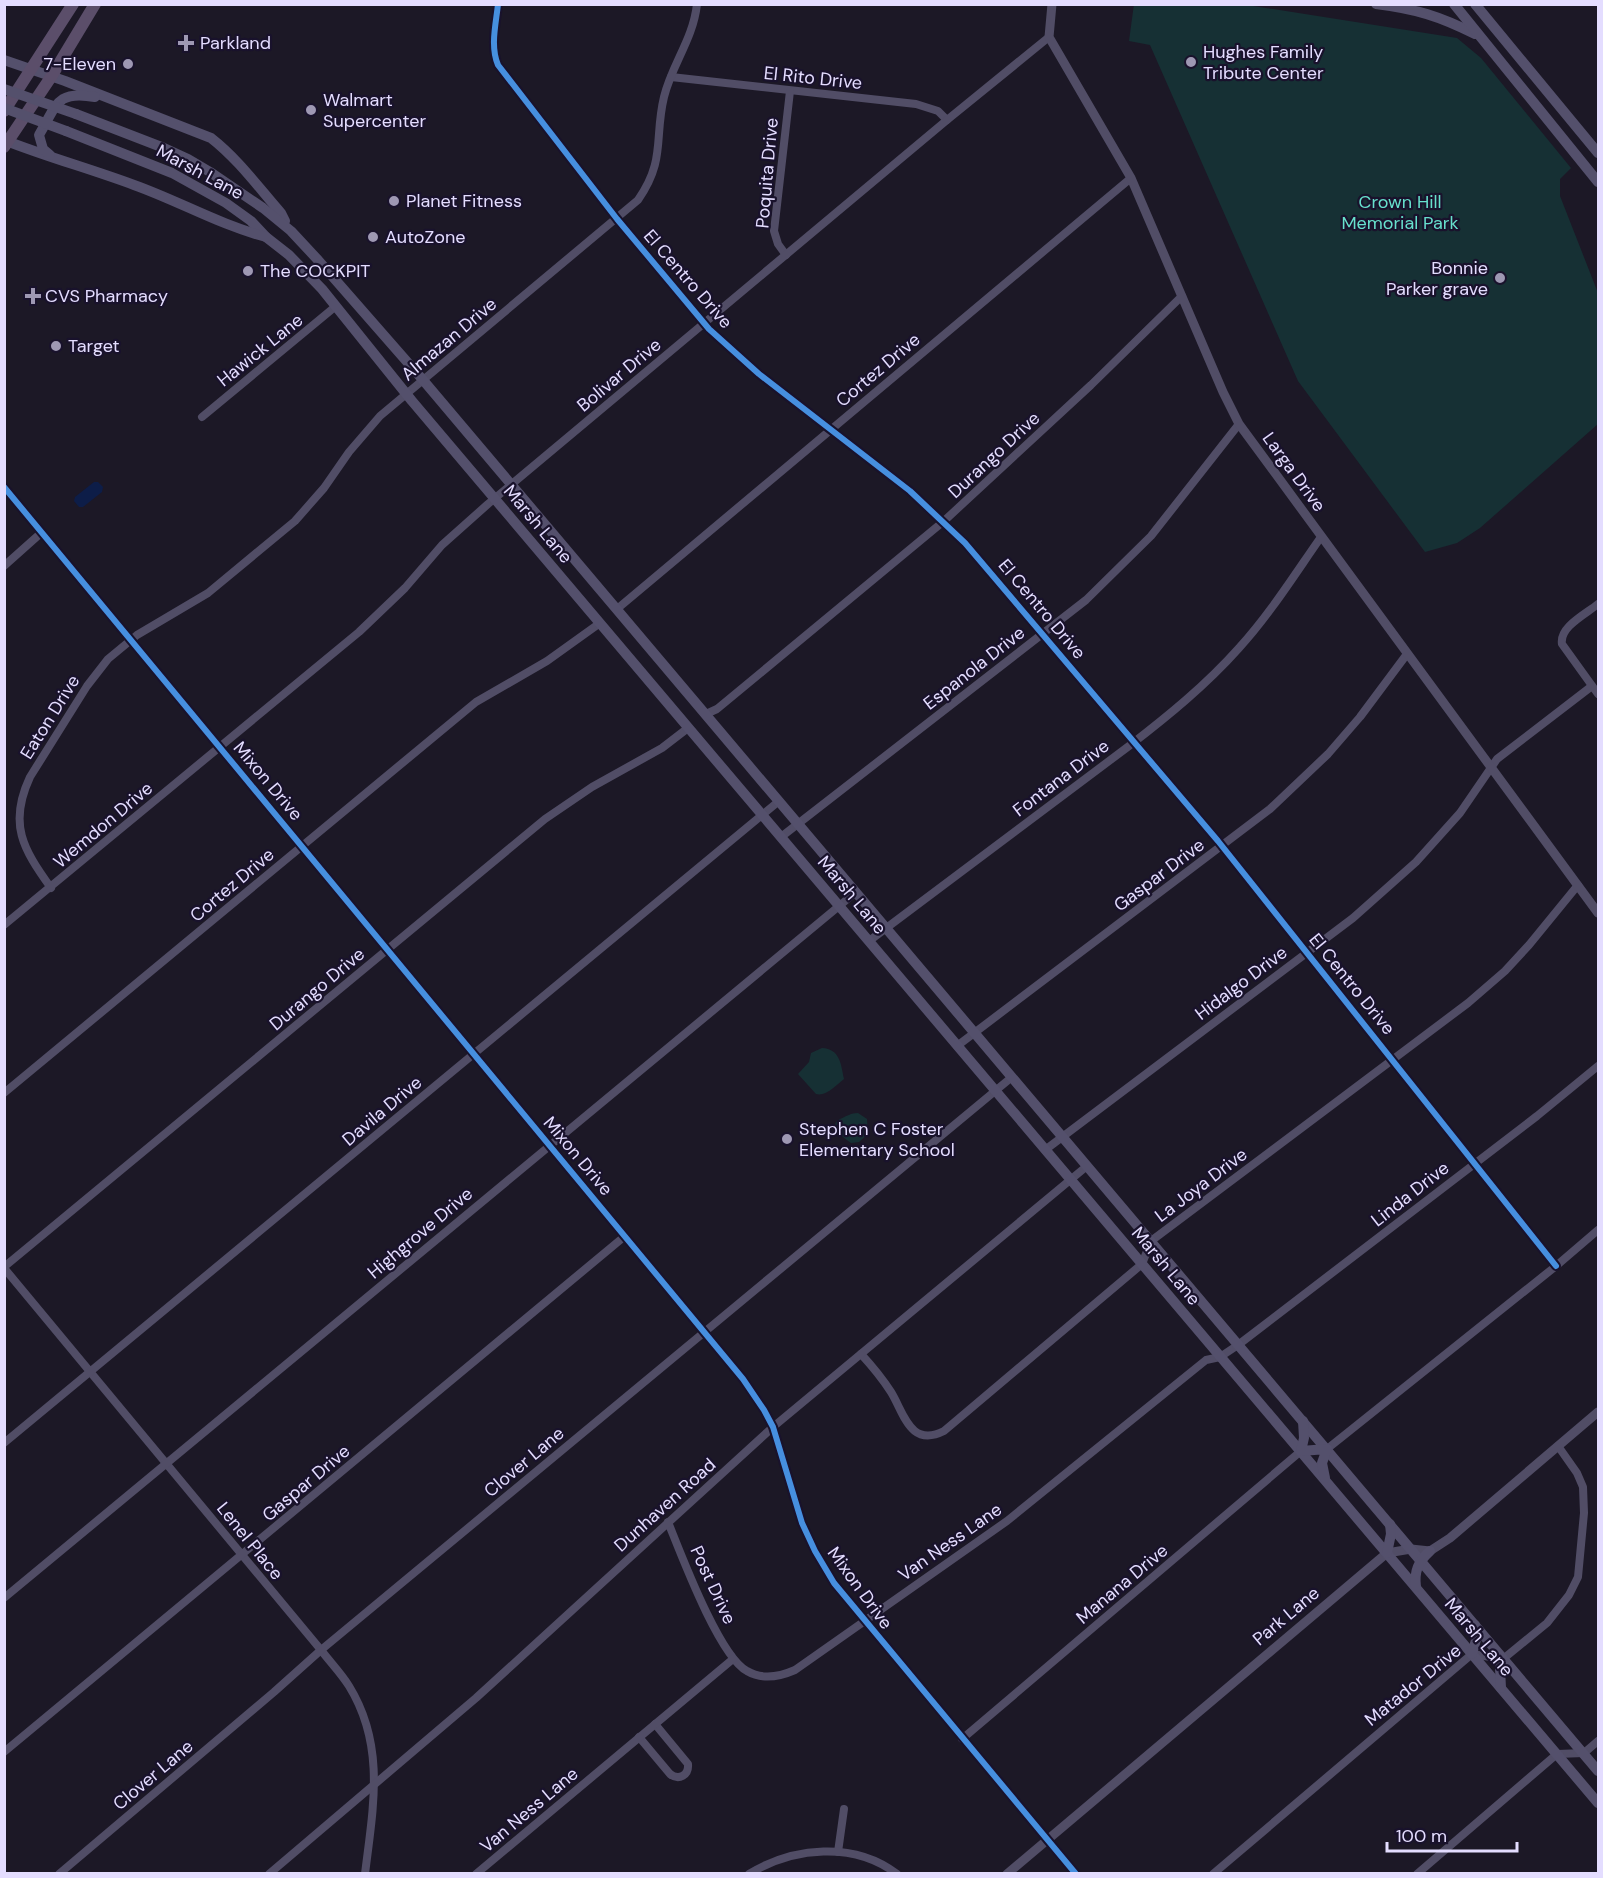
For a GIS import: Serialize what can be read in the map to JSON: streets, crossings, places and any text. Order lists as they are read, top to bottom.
{
  "streets": {
    "main road": ["Marsh Lane"],
    "street": [
      "El Rito Drive",
      "Poquita Drive",
      "El Centro Drive",
      "Almazan Drive",
      "Hawick Lane",
      "Cortez Drive",
      "Bolivar Drive",
      "Durango Drive",
      "Larga Drive",
      "Espanola Drive",
      "Eaton Drive",
      "Fontana Drive",
      "Mixon Drive",
      "Wemdon Drive",
      "Gaspar Drive",
      "Hidalgo Drive",
      "Davila Drive",
      "La Joya Drive",
      "Linda Drive",
      "Highgrove Drive",
      "Clover Lane",
      "Dunhaven Road",
      "Lenel Place",
      "Van Ness Lane",
      "Manana Drive",
      "Post Drive",
      "Park Lane",
      "Matador Drive"
    ]
  },
  "crossings": [
    ["El Rito Drive", "Poquita Drive"],
    ["El Rito Drive", "Almazan Drive"],
    ["El Rito Drive", "Bolivar Drive"],
    ["Marsh Lane", "Almazan Drive"],
    ["Marsh Lane", "Hawick Lane"],
    ["Marsh Lane", "Cortez Drive"],
    ["Marsh Lane", "Bolivar Drive"],
    ["Marsh Lane", "Durango Drive"],
    ["Marsh Lane", "Espanola Drive"],
    ["Marsh Lane", "Fontana Drive"],
    ["Marsh Lane", "Gaspar Drive"],
    ["Marsh Lane", "Hidalgo Drive"],
    ["Marsh Lane", "Davila Drive"],
    ["Marsh Lane", "La Joya Drive"],
    ["Marsh Lane", "Linda Drive"],
    ["Marsh Lane", "Highgrove Drive"],
    ["Marsh Lane", "Clover Lane"],
    ["Marsh Lane", "Dunhaven Road"],
    ["Marsh Lane", "Van Ness Lane"],
    ["Marsh Lane", "Manana Drive"],
    ["Marsh Lane", "Park Lane"],
    ["Marsh Lane", "Matador Drive"],
    ["Poquita Drive", "Bolivar Drive"],
    ["El Centro Drive", "Almazan Drive"],
    ["El Centro Drive", "Cortez Drive"],
    ["El Centro Drive", "Bolivar Drive"],
    ["El Centro Drive", "Durango Drive"],
    ["El Centro Drive", "Espanola Drive"],
    ["El Centro Drive", "Fontana Drive"],
    ["El Centro Drive", "Gaspar Drive"],
    ["El Centro Drive", "Hidalgo Drive"],
    ["El Centro Drive", "La Joya Drive"],
    ["El Centro Drive", "Linda Drive"],
    ["Almazan Drive", "Eaton Drive"],
    ["Almazan Drive", "Mixon Drive"],
    ["Cortez Drive", "Larga Drive"],
    ["Cortez Drive", "Mixon Drive"],
    ["Bolivar Drive", "Larga Drive"],
    ["Bolivar Drive", "Mixon Drive"],
    ["Bolivar Drive", "Wemdon Drive"],
    ["Durango Drive", "Larga Drive"],
    ["Durango Drive", "Mixon Drive"],
    ["Durango Drive", "Lenel Place"],
    ["Larga Drive", "Espanola Drive"],
    ["Larga Drive", "Fontana Drive"],
    ["Larga Drive", "Gaspar Drive"],
    ["Larga Drive", "Hidalgo Drive"],
    ["Larga Drive", "La Joya Drive"],
    ["Eaton Drive", "Mixon Drive"],
    ["Eaton Drive", "Wemdon Drive"],
    ["Mixon Drive", "Wemdon Drive"],
    ["Mixon Drive", "Gaspar Drive"],
    ["Mixon Drive", "Davila Drive"],
    ["Mixon Drive", "Highgrove Drive"],
    ["Mixon Drive", "Clover Lane"],
    ["Mixon Drive", "Dunhaven Road"],
    ["Mixon Drive", "Van Ness Lane"],
    ["Mixon Drive", "Manana Drive"],
    ["Mixon Drive", "Park Lane"],
    ["Gaspar Drive", "Lenel Place"],
    ["Davila Drive", "Lenel Place"],
    ["La Joya Drive", "Dunhaven Road"],
    ["Linda Drive", "Van Ness Lane"],
    ["Highgrove Drive", "Lenel Place"],
    ["Clover Lane", "Lenel Place"],
    ["Dunhaven Road", "Lenel Place"],
    ["Dunhaven Road", "Post Drive"],
    ["Van Ness Lane", "Post Drive"]
  ],
  "parks": ["Crown Hill Memorial Park"],
  "places": {
    "health": ["Parkland", "CVS Pharmacy"],
    "other": [
      "Hughes Family Tribute Center",
      "7-Eleven",
      "Walmart Supercenter",
      "Planet Fitness",
      "AutoZone",
      "The COCKPIT",
      "Bonnie Parker grave",
      "Target",
      "Stephen C Foster Elementary School"
    ]
  },
  "scale_bar": "100 m"
}
